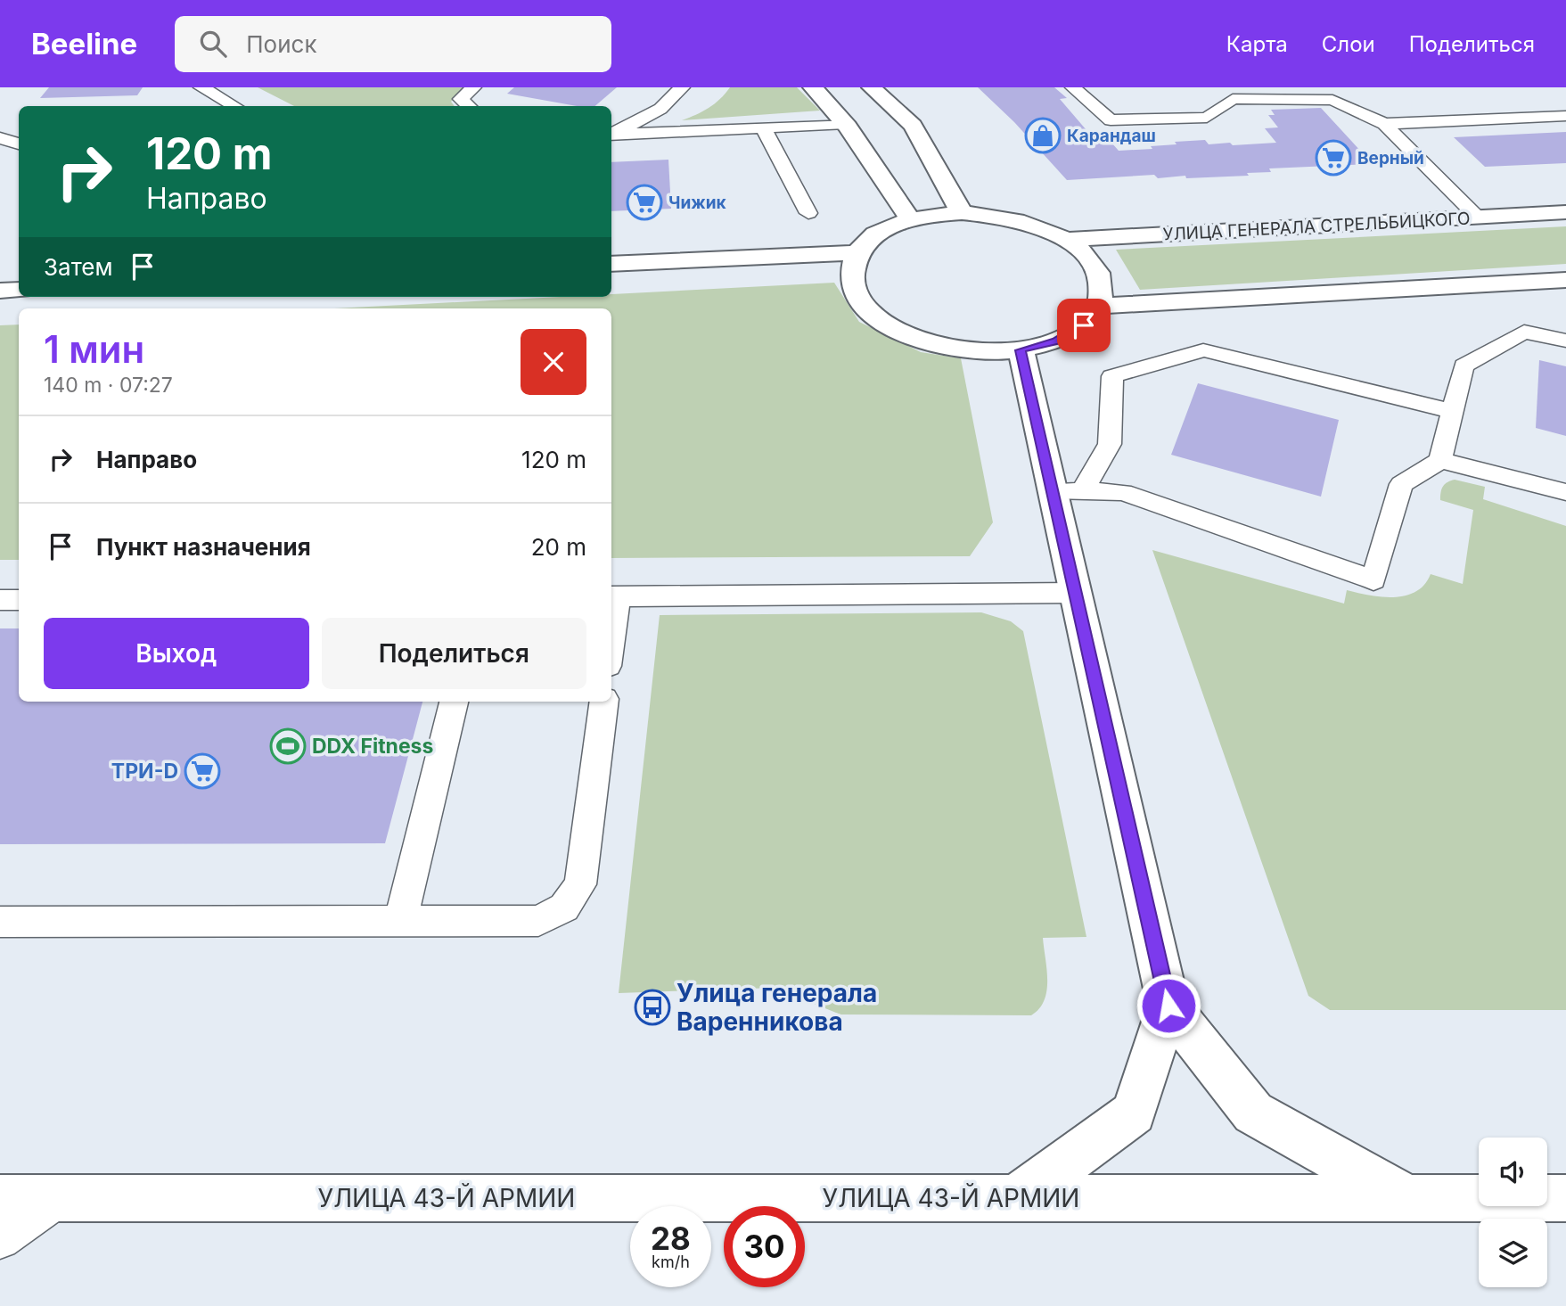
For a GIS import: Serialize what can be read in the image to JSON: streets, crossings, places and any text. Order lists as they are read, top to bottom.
{
  "streets": {
    "street": ["УЛИЦА ГЕНЕРАЛА СТРЕЛЬБИЦКОГО", "УЛИЦА 43-Й АРМИИ"]
  },
  "places": {
    "shop": ["Карандаш"],
    "supermarket": ["Верный", "Чижик", "ТРИ-D"],
    "sports": ["DDX Fitness"],
    "bus stop": ["Улица генерала Варенникова"]
  },
  "page": {
    "header": "Beeline",
    "search": "Поиск",
    "nav": ["Карта", "Слои", "Поделиться"],
    "turn": ["120 m", "Направо"],
    "then": "Затем",
    "heading": ["1 мин", "140 m · 07:27"],
    "list": [
      {
        "name": "Направо",
        "value": "120 m"
      },
      {
        "name": "Пункт назначения",
        "value": "20 m"
      }
    ],
    "buttons": ["Выход", "Поделиться"],
    "speed": "28 km/h",
    "limit": "30"
  }
}
